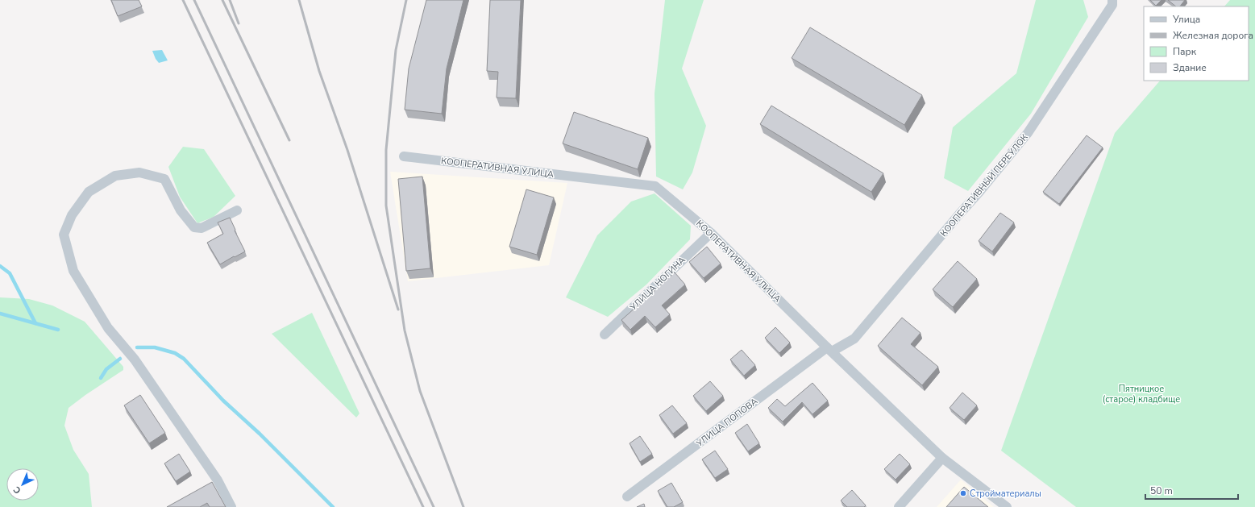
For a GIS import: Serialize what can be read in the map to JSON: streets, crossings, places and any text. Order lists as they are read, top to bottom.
{
  "streets": {
    "street": [
      "КООПЕРАТИВНАЯ УЛИЦА",
      "КООПЕРАТИВНЫЙ ПЕРЕУЛОК",
      "УЛИЦА НОГИНА",
      "УЛИЦА ПОПОВА"
    ]
  },
  "crossings": [
    ["КООПЕРАТИВНАЯ УЛИЦА", "КООПЕРАТИВНЫЙ ПЕРЕУЛОК"],
    ["КООПЕРАТИВНАЯ УЛИЦА", "УЛИЦА НОГИНА"],
    ["КООПЕРАТИВНАЯ УЛИЦА", "УЛИЦА ПОПОВА"],
    ["КООПЕРАТИВНЫЙ ПЕРЕУЛОК", "УЛИЦА ПОПОВА"]
  ],
  "parks": ["Пятницкое (старое) кладбище"],
  "places": ["Стройматериалы"],
  "legend": [
    "Улица",
    "Железная дорога",
    "Парк",
    "Здание"
  ],
  "scale_bar": "50 m",
  "north": "bottom left"
}
